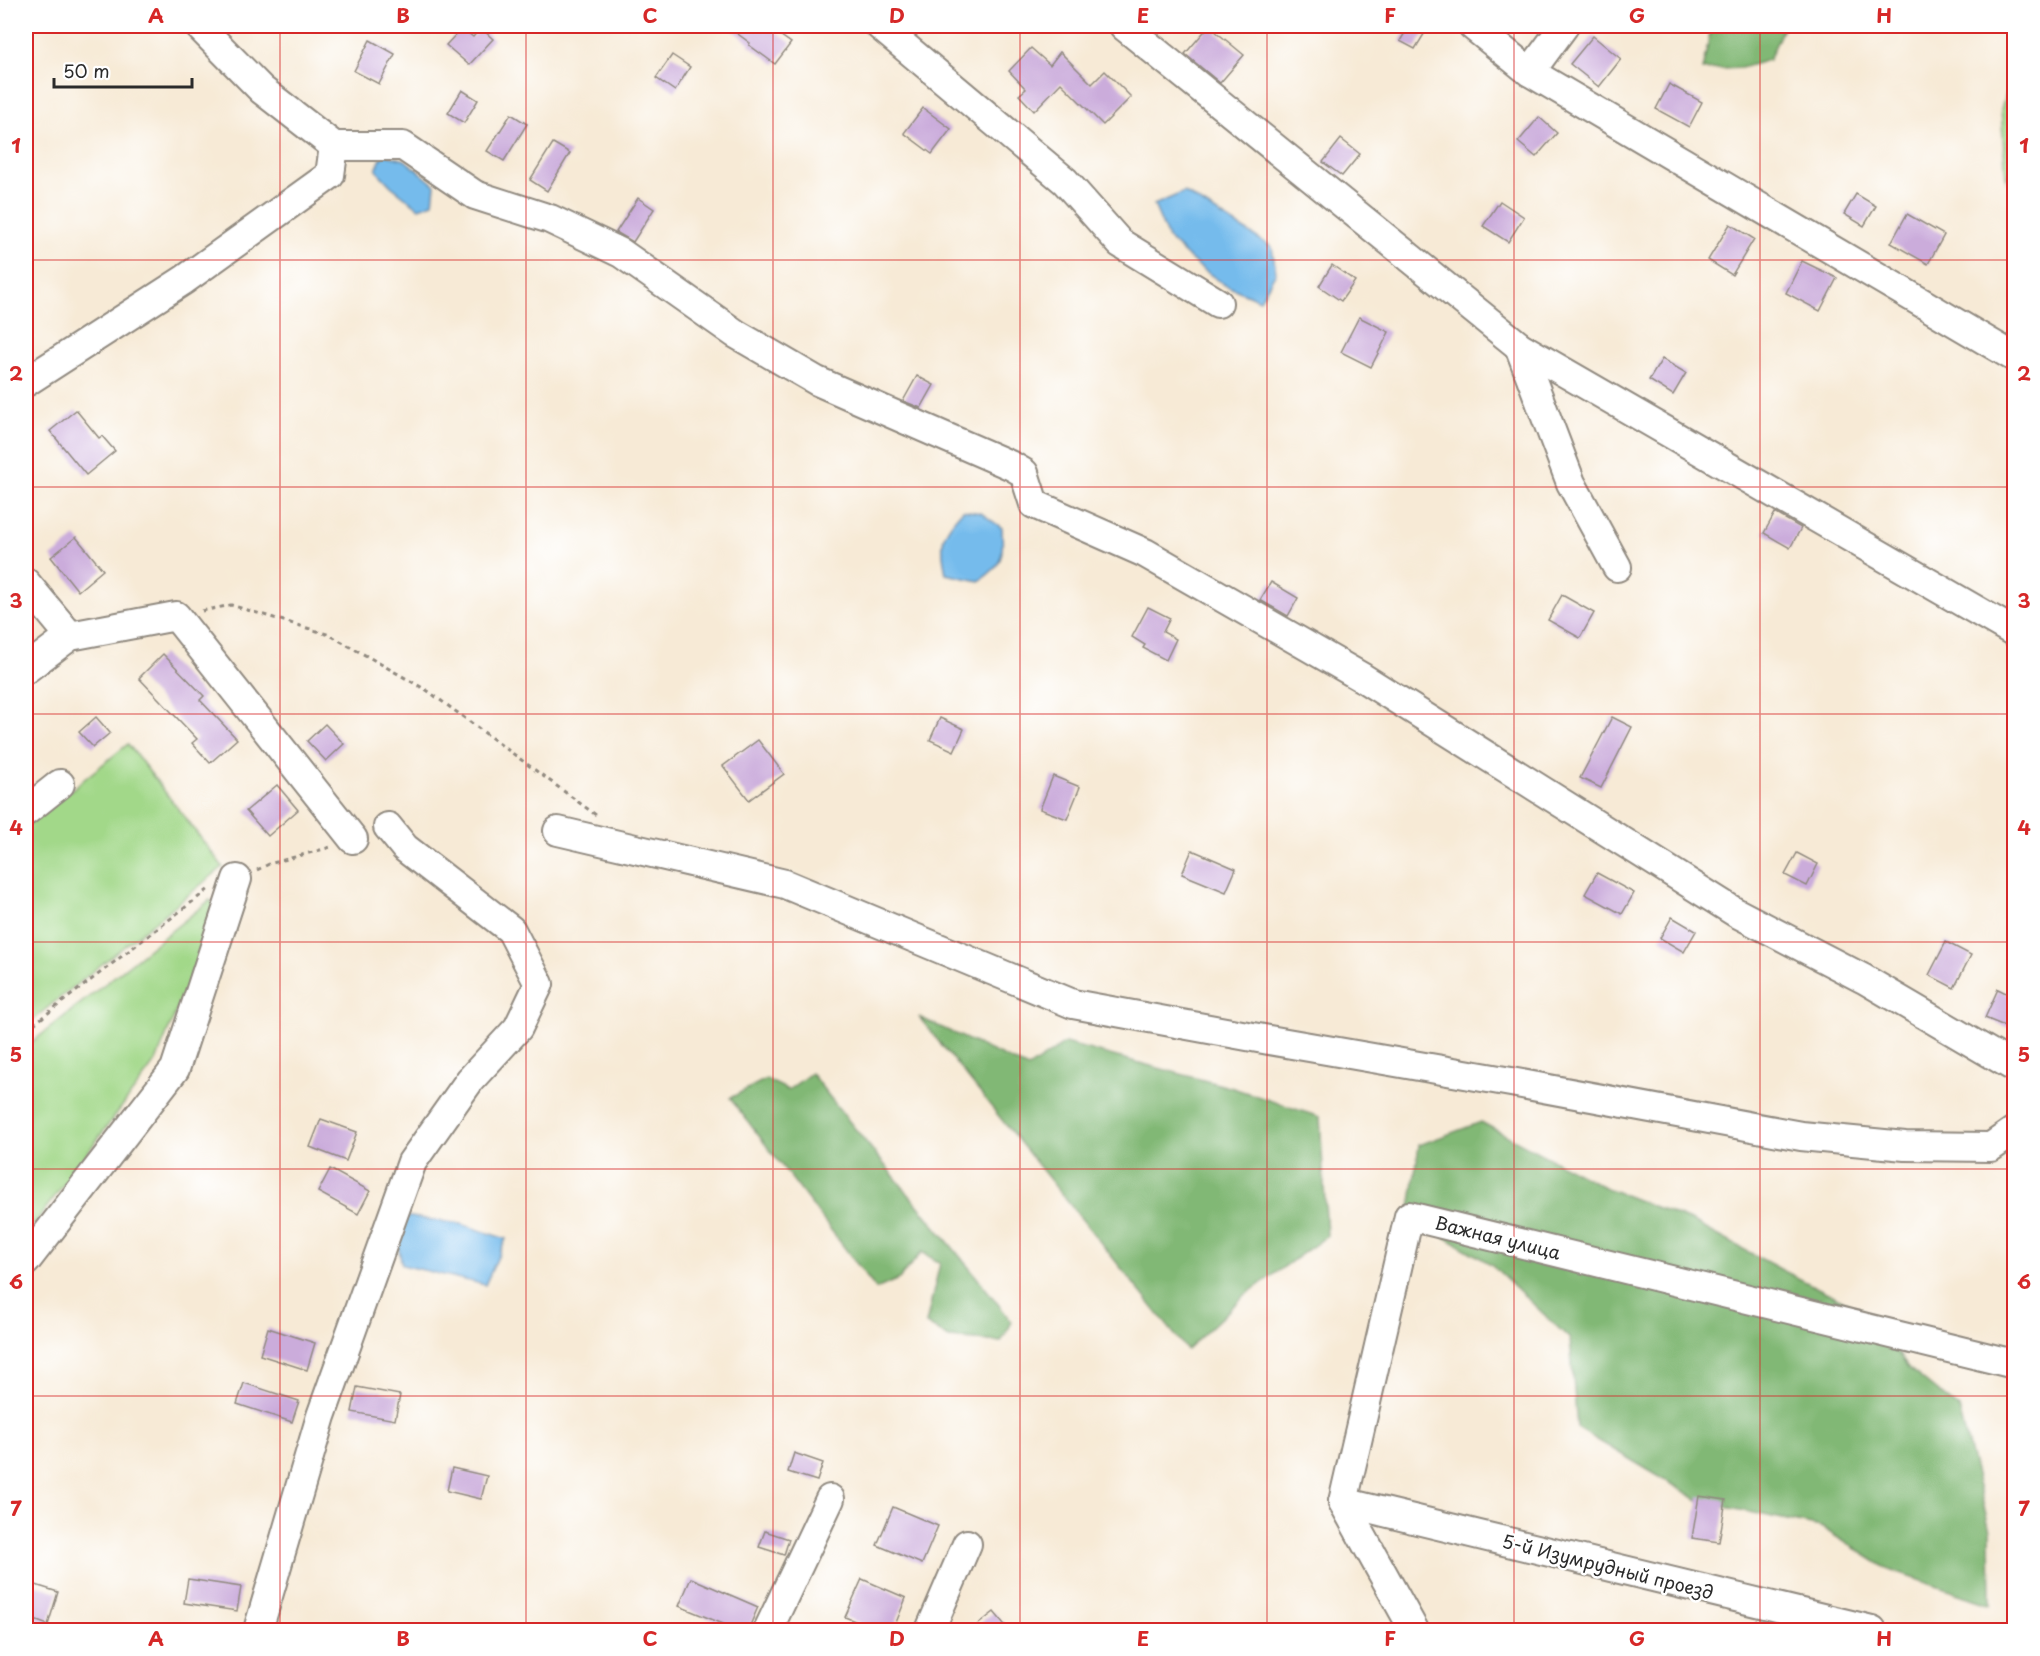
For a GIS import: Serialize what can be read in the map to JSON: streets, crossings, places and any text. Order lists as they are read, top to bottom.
{
  "streets": {
    "street": ["Важная улица", "5-й Изумрудный проезд"]
  },
  "crossings": [
    ["Важная улица", "5-й Изумрудный проезд"]
  ],
  "scale_bar": "50 m",
  "grid": {
    "columns": [
      "A",
      "B",
      "C",
      "D",
      "E",
      "F",
      "G",
      "H"
    ],
    "rows": [
      "1",
      "2",
      "3",
      "4",
      "5",
      "6",
      "7"
    ]
  }
}
